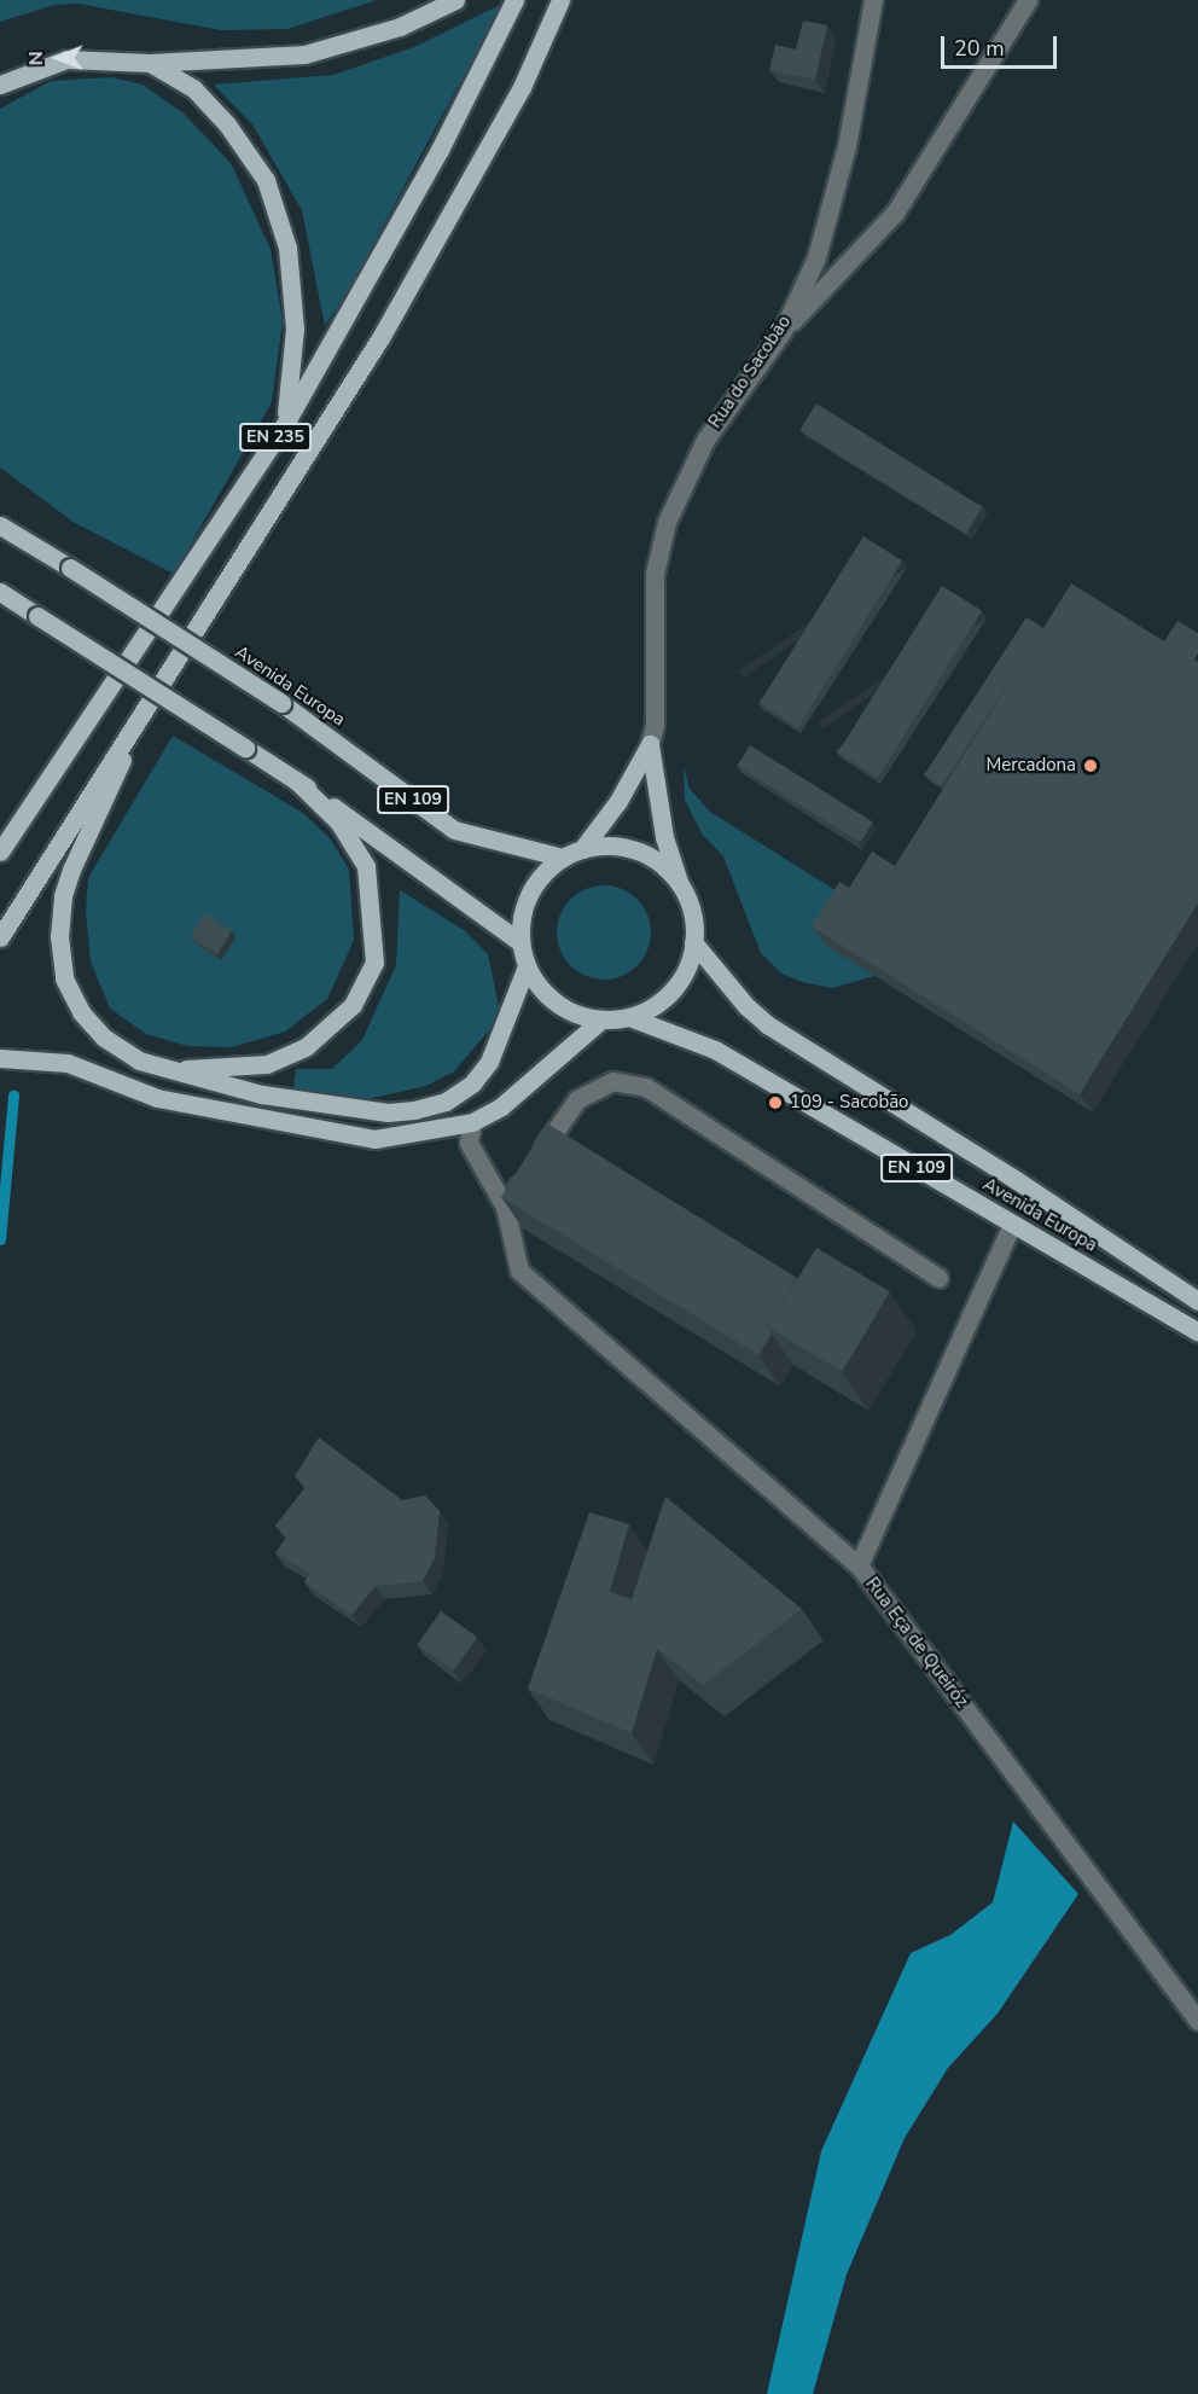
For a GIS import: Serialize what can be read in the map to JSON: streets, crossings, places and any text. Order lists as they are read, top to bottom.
{
  "streets": {
    "main road": ["EN 235", "Avenida Europa", "EN 109"],
    "street": ["Rua do Sacobão", "Rua Eça de Queiróz"]
  },
  "crossings": [
    ["Avenida Europa", "EN 109"],
    ["Avenida Europa", "Rua Eça de Queiróz"]
  ],
  "places": ["Mercadona", "109 - Sacobão"],
  "scale_bar": "20 m",
  "north": "left"
}
